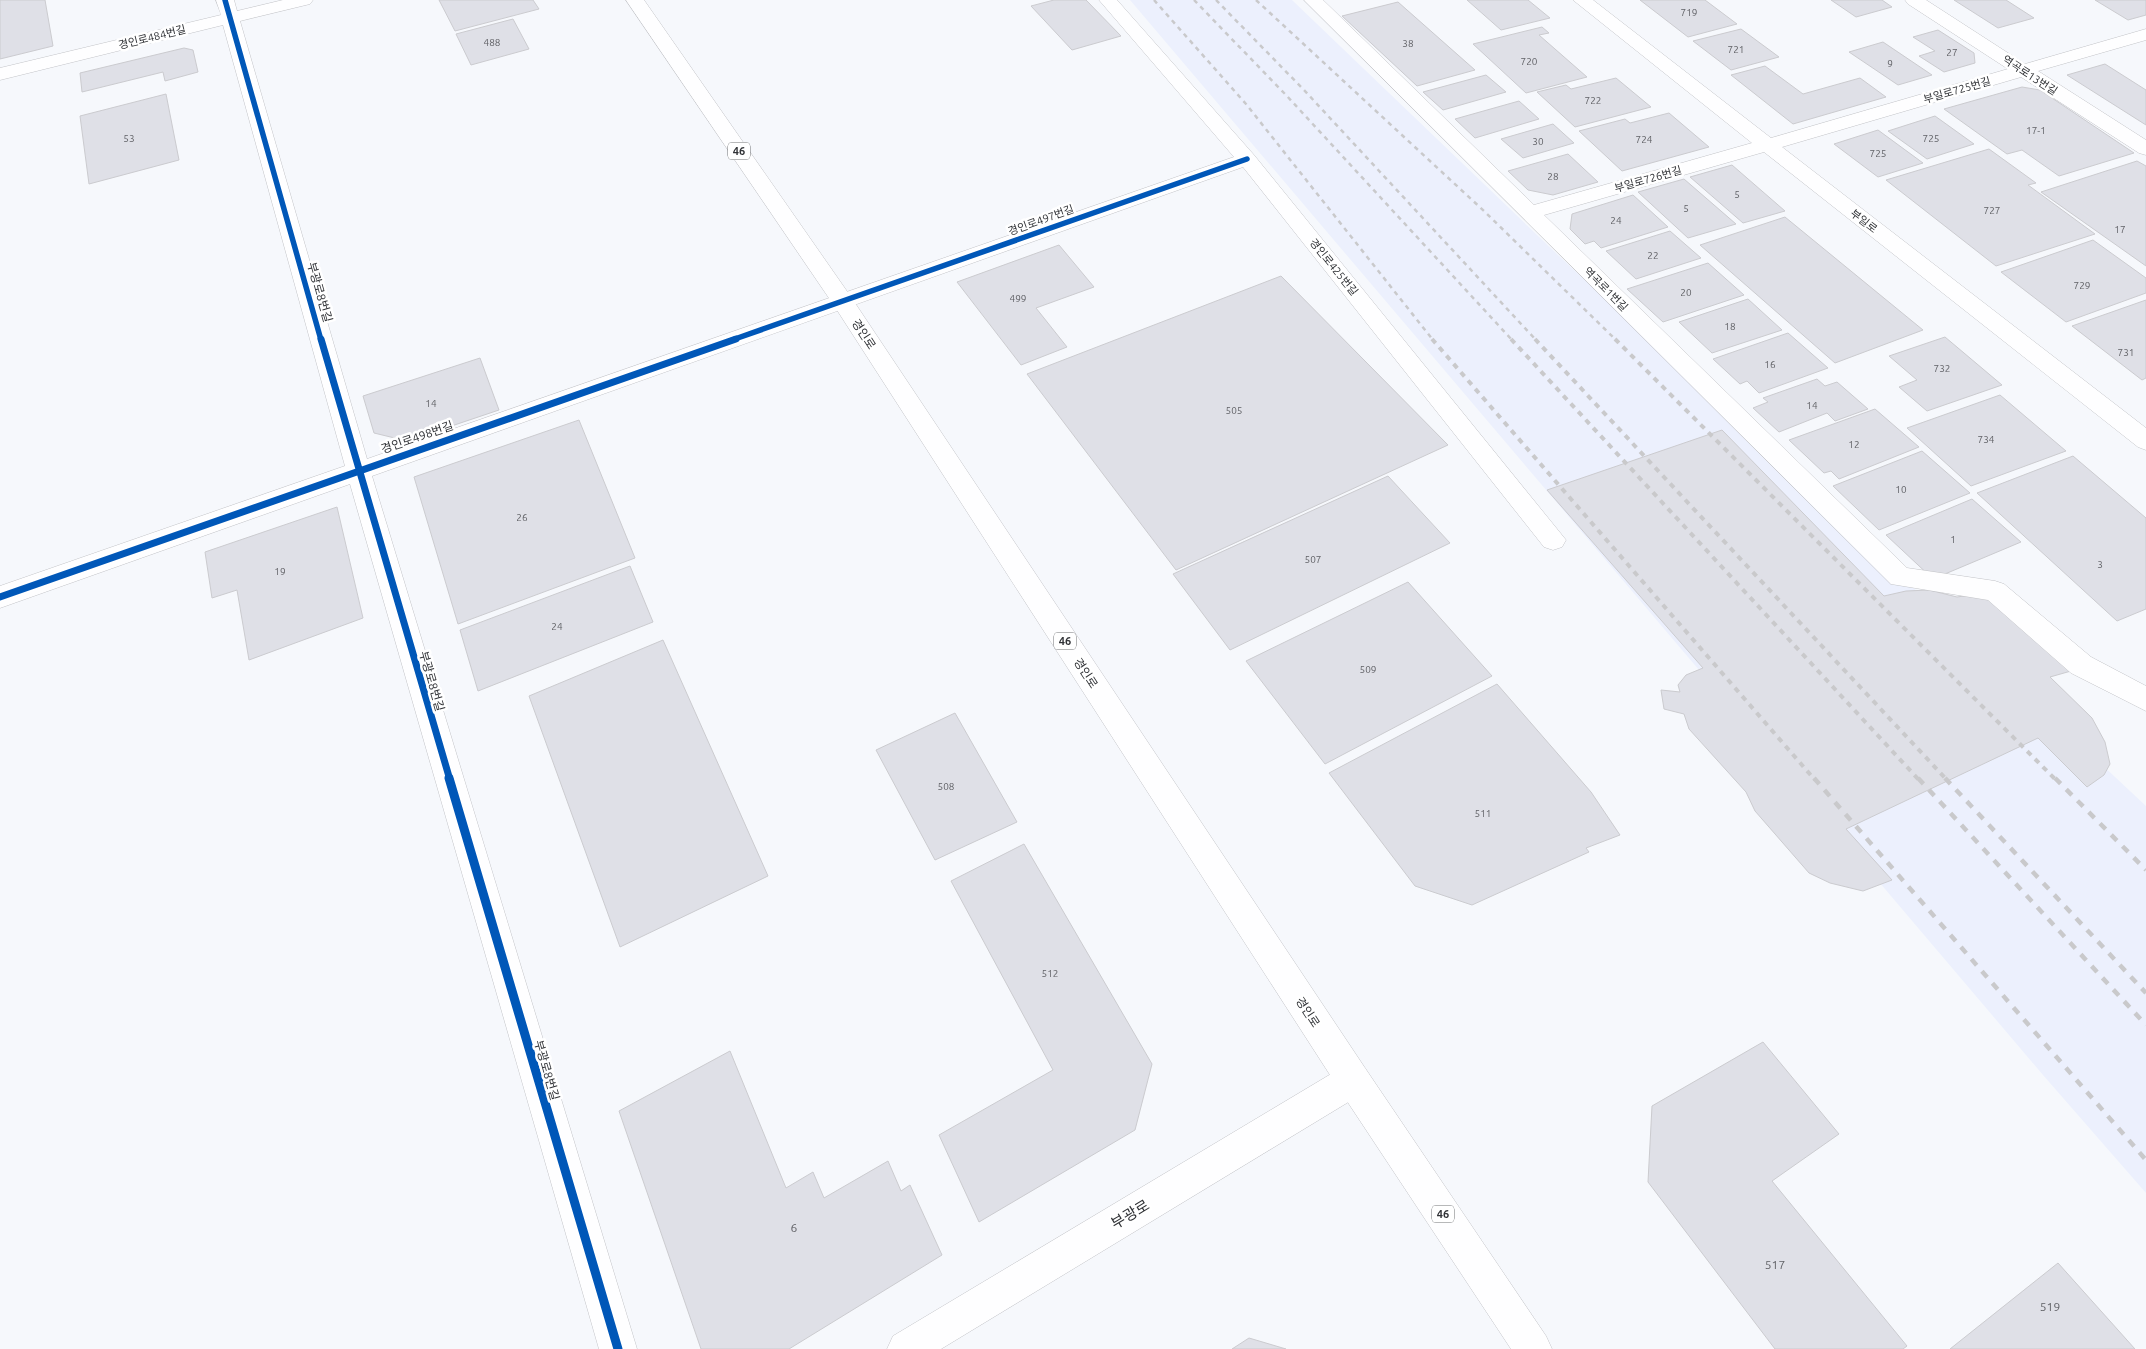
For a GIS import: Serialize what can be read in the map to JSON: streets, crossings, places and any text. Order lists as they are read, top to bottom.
{
  "streets": {
    "street": [
      "경인로484번길",
      "역곡로13번길",
      "부일로725번길",
      "46",
      "부일로726번길",
      "경인로497번길",
      "부일로",
      "경인로425번길",
      "역곡로1번길",
      "부광로8번길",
      "경인로",
      "경인로498번길",
      "부광로"
    ]
  },
  "crossings": [
    ["경인로484번길", "부광로8번길"],
    ["역곡로13번길", "부일로725번길"],
    ["부일로725번길", "부일로726번길"],
    ["부일로725번길", "부일로"],
    ["부일로726번길", "부일로"],
    ["부일로726번길", "역곡로1번길"],
    ["경인로497번길", "경인로425번길"],
    ["경인로497번길", "경인로"],
    ["경인로497번길", "경인로498번길"],
    ["부광로8번길", "경인로498번길"],
    ["경인로", "경인로498번길"],
    ["경인로", "부광로"]
  ],
  "house_numbers": [
    "719",
    "488",
    "38",
    "721",
    "27",
    "720",
    "9",
    "722",
    "17-1",
    "53",
    "725",
    "724",
    "30",
    "725",
    "28",
    "5",
    "5",
    "727",
    "24",
    "17",
    "22",
    "729",
    "20",
    "499",
    "18",
    "731",
    "16",
    "732",
    "14",
    "14",
    "505",
    "734",
    "12",
    "10",
    "26",
    "1",
    "507",
    "3",
    "19",
    "24",
    "509",
    "508",
    "511",
    "512",
    "6",
    "517",
    "519"
  ]
}
